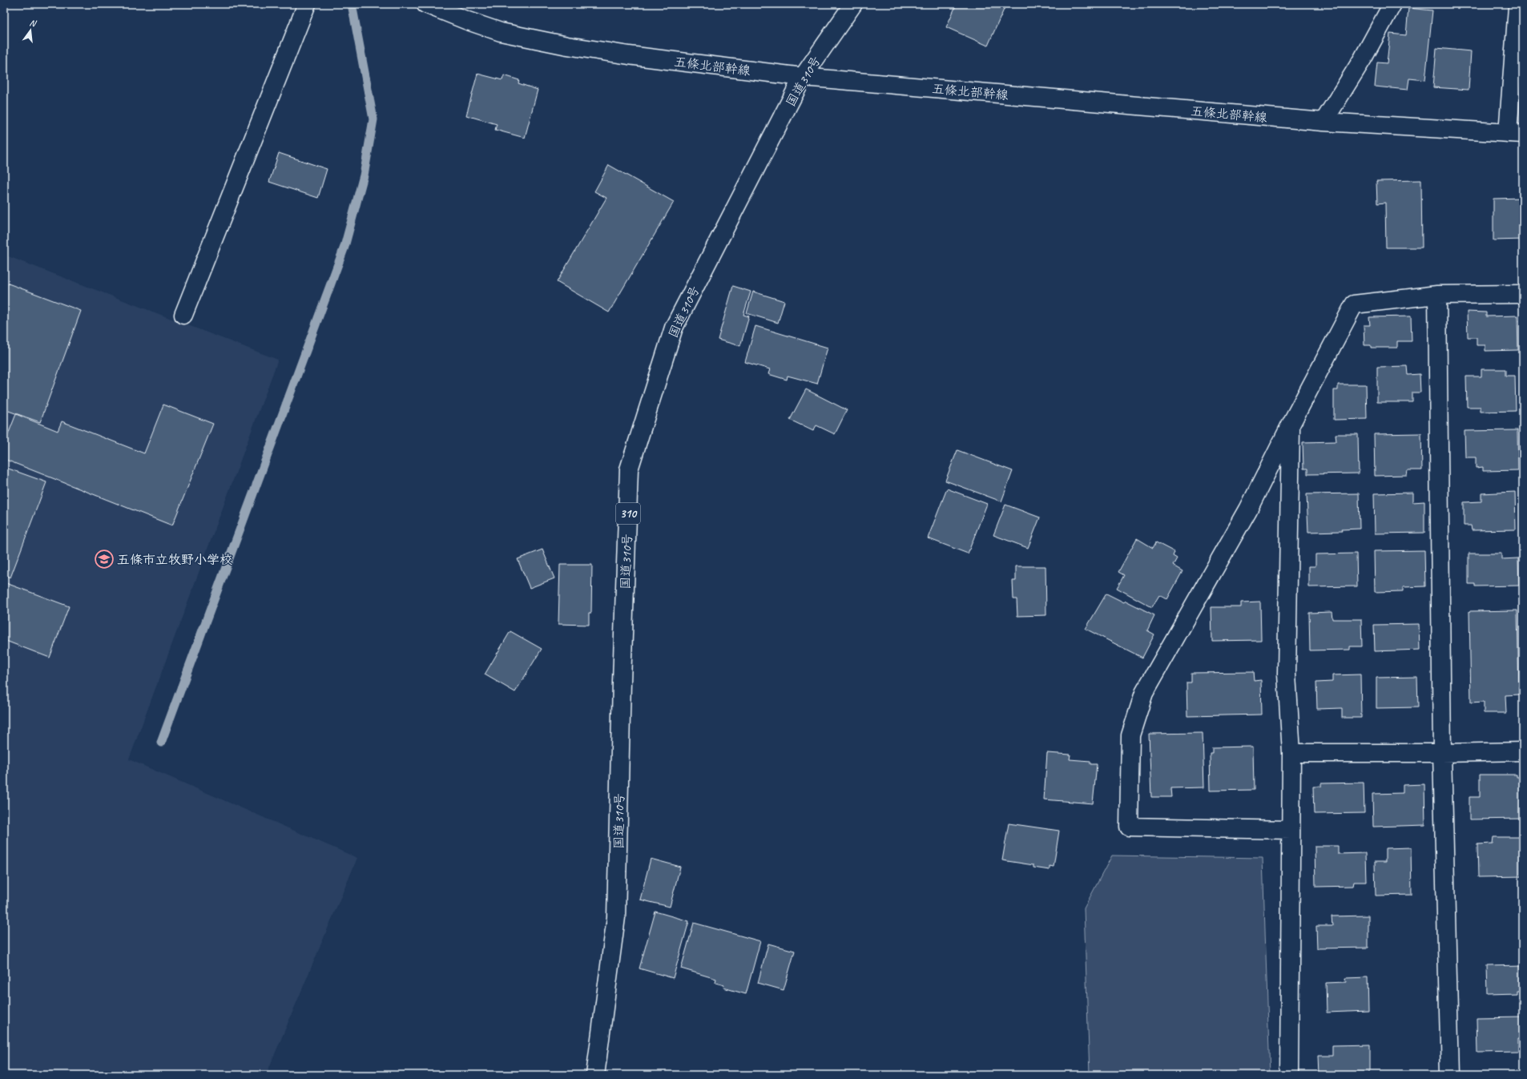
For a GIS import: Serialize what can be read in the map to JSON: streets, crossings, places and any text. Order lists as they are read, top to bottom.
{
  "streets": {
    "main road": ["五條北部幹線", "国道310号", "310"]
  },
  "crossings": [
    ["五條北部幹線", "国道310号"]
  ],
  "places": {
    "school or university": ["五條市立牧野小学校"]
  },
  "north": "top"
}
